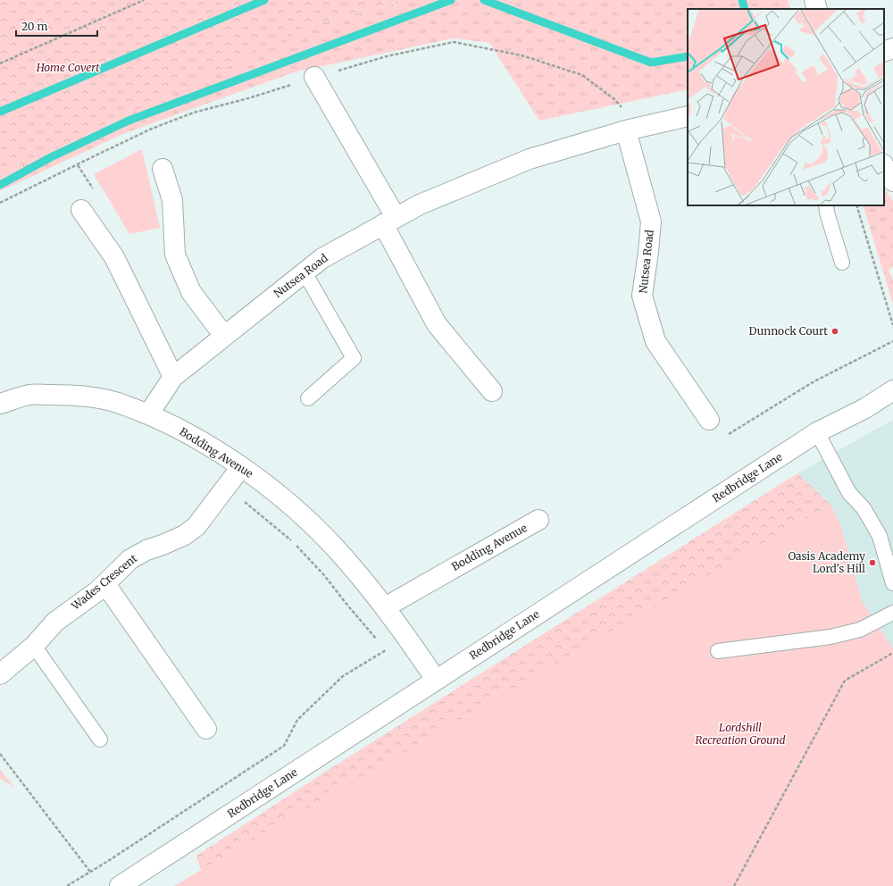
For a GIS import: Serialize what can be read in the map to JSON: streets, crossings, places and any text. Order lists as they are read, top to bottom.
{
  "streets": {
    "street": [
      "Nutsea Road",
      "Bodding Avenue",
      "Redbridge Lane",
      "Wades Crescent"
    ]
  },
  "crossings": [
    ["Nutsea Road", "Bodding Avenue"],
    ["Bodding Avenue", "Redbridge Lane"],
    ["Bodding Avenue", "Wades Crescent"]
  ],
  "parks": ["Home Covert", "Lordshill Recreation Ground"],
  "places": ["Dunnock Court", "Oasis Academy Lord's Hill"],
  "scale_bar": "20 m"
}
